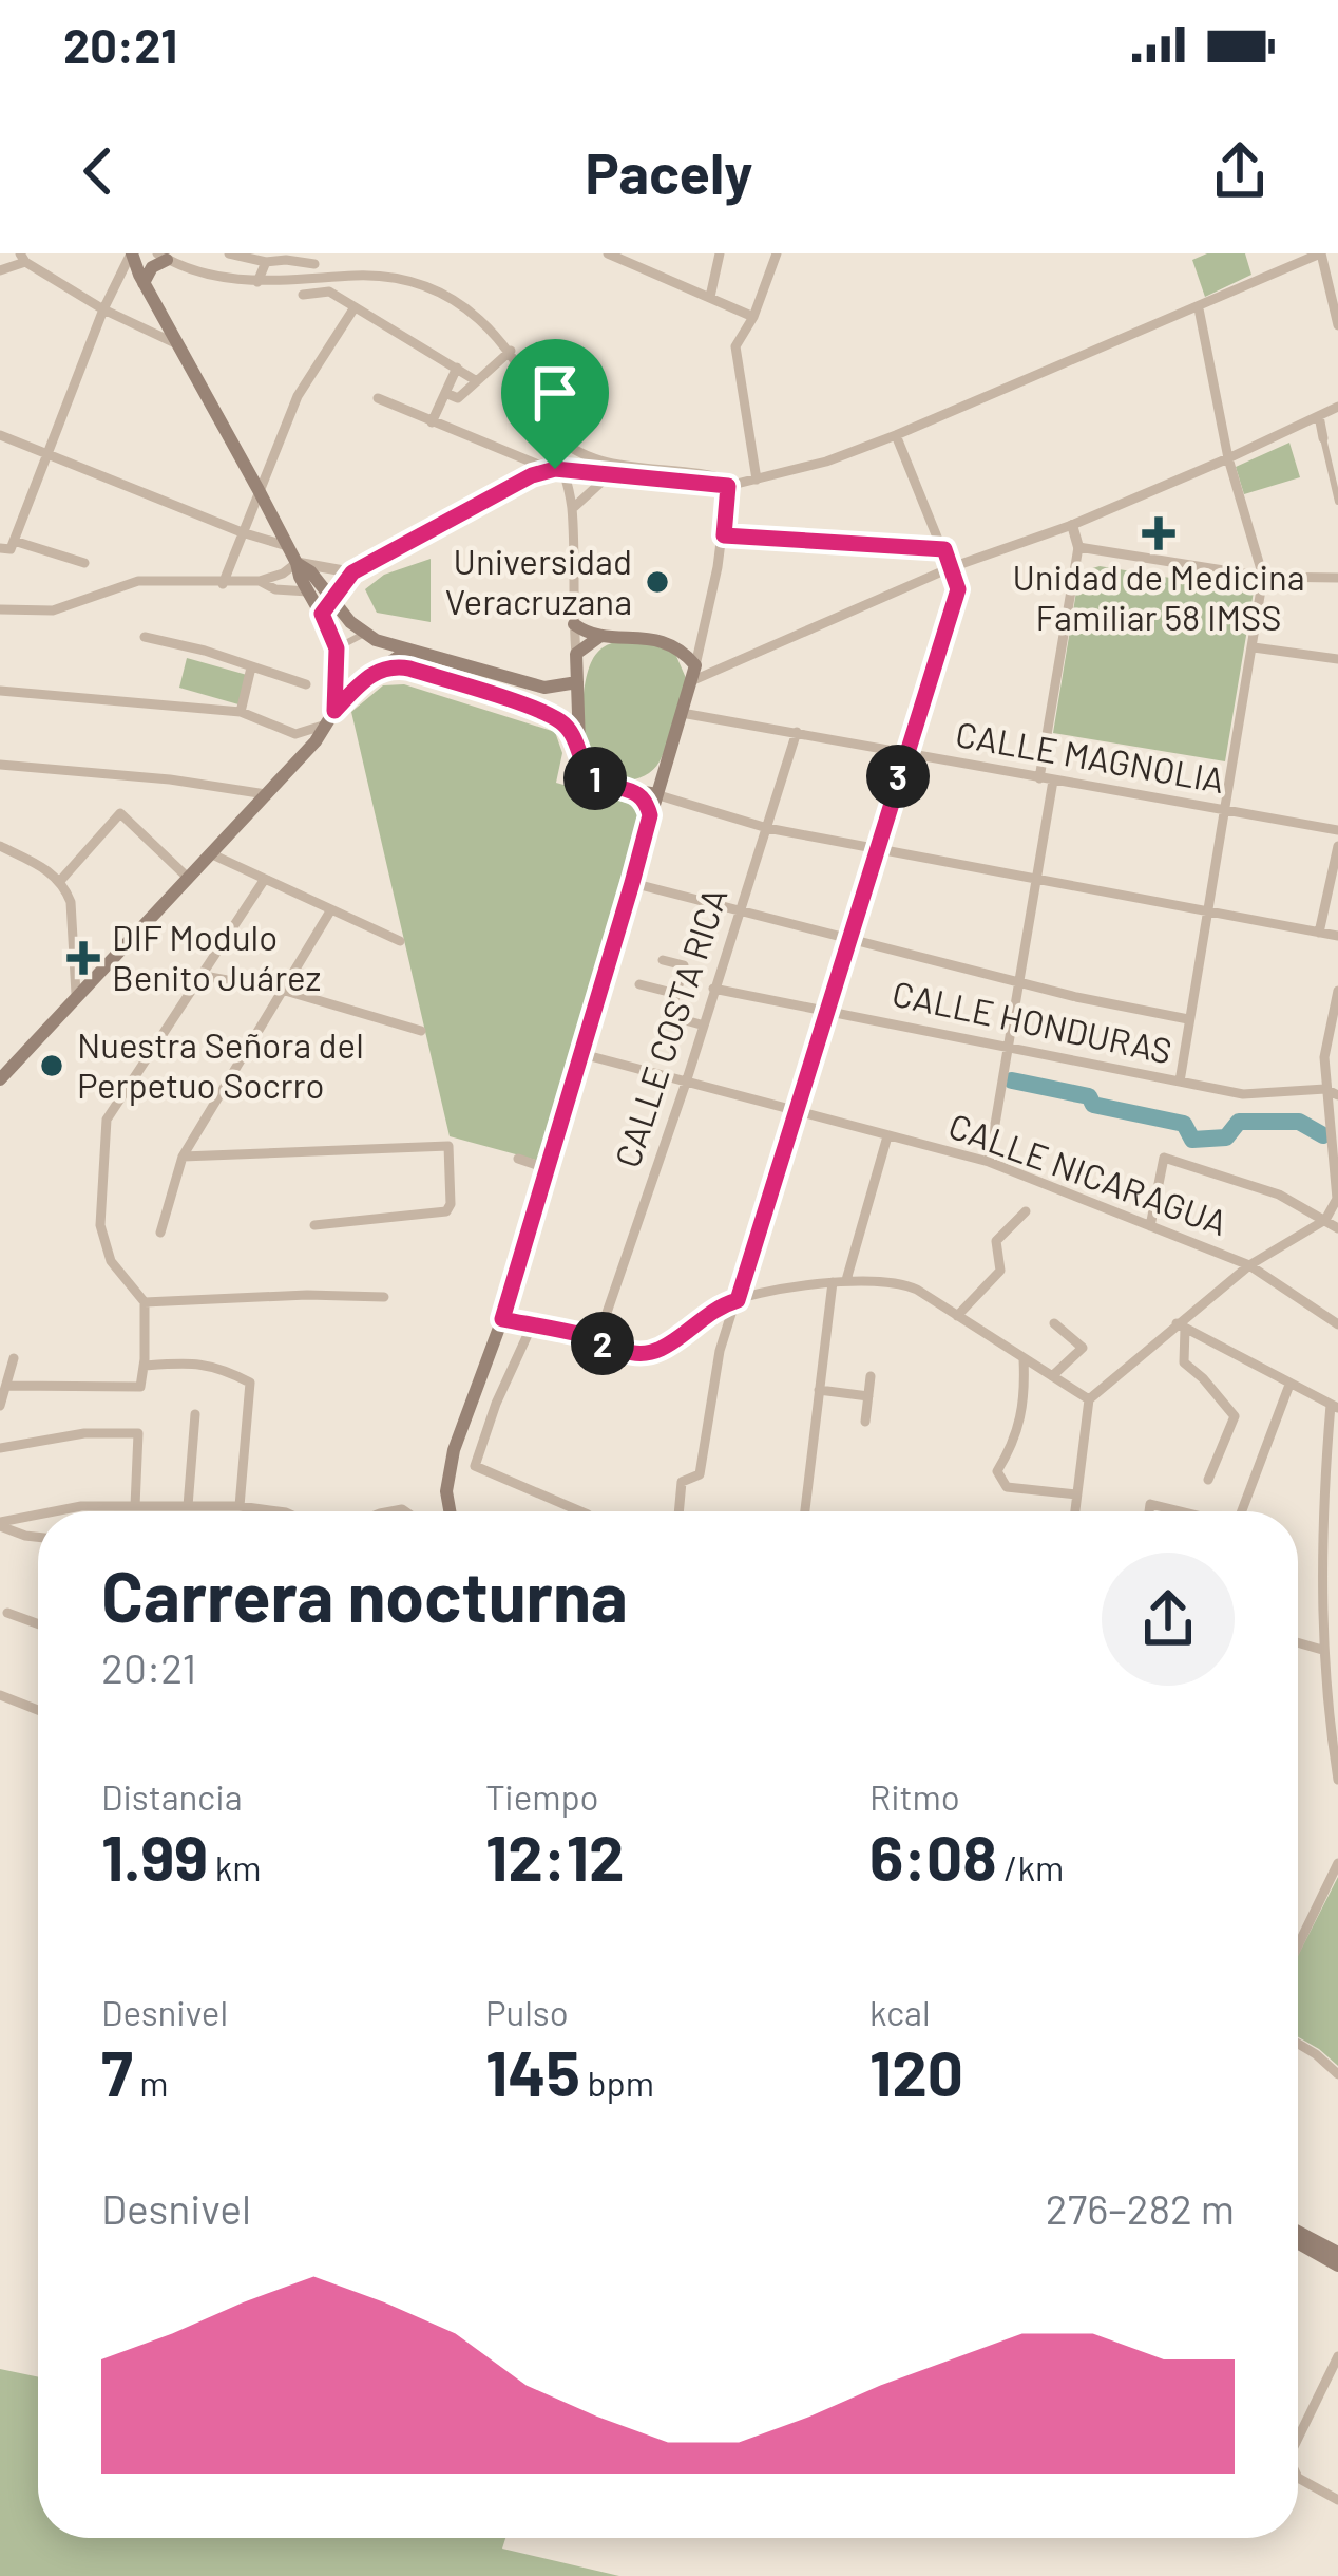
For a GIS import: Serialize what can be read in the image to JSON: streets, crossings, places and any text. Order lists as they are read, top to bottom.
{
  "streets": {
    "street": [
      "CALLE MAGNOLIA",
      "CALLE HONDURAS",
      "CALLE COSTA RICA",
      "CALLE NICARAGUA"
    ]
  },
  "crossings": [
    ["CALLE MAGNOLIA", "CALLE COSTA RICA"],
    ["CALLE HONDURAS", "CALLE COSTA RICA"],
    ["CALLE COSTA RICA", "CALLE NICARAGUA"]
  ],
  "places": {
    "health": ["Unidad de Medicina Familiar 58 IMSS", "DIF Modulo Benito Juárez"],
    "other": ["Universidad Veracruzana", "Nuestra Señora del Perpetuo Socrro"]
  },
  "page": {
    "status": "20:21",
    "header": "Pacely",
    "pins": ["3", "1", "2"],
    "heading": ["Carrera nocturna", "20:21"],
    "stats": [
      ["Distancia", "1.99 km"],
      ["Tiempo", "12:12"],
      ["Ritmo", "6:08 /km"],
      ["Desnivel", "7 m"],
      ["Pulso", "145 bpm"],
      ["kcal", "120"]
    ],
    "chart": ["Desnivel", "276–282 m"]
  }
}
